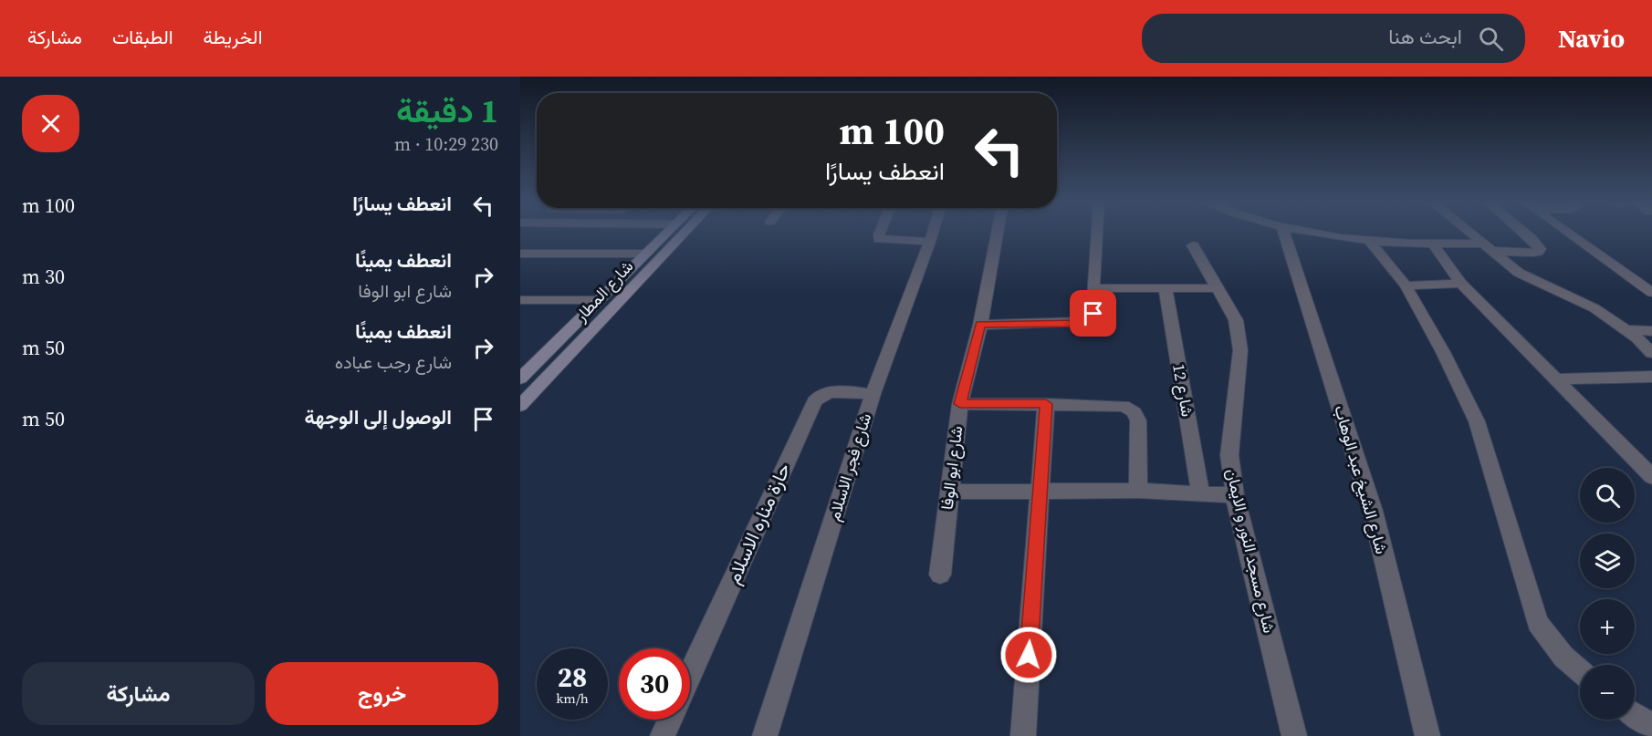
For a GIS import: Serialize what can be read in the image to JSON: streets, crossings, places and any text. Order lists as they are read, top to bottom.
{
  "streets": {
    "street": [
      "شارع المطار",
      "شارع 12",
      "شارع فجر الاسلام",
      "شارع ابو الوفا",
      "شارع الشيخ عبد الوهاب",
      "حارة مناره الاسلام",
      "شارع مسجد النور و الايمان"
    ]
  },
  "crossings": [
    ["شارع فجر الاسلام", "حارة مناره الاسلام"]
  ],
  "page": {
    "header": "Navio",
    "search": "ابحث هنا",
    "nav": ["الخريطة", "الطبقات", "مشاركة"],
    "heading": ["1 دقيقة", "230 m · 10:29"],
    "turn": ["100 m", "انعطف يسارًا"],
    "list": [
      {
        "name": "انعطف يسارًا",
        "value": "100 m"
      },
      {
        "name": "انعطف يمينًا",
        "note": "شارع ابو الوفا",
        "value": "30 m"
      },
      {
        "name": "انعطف يمينًا",
        "note": "شارع رجب عباده",
        "value": "50 m"
      },
      {
        "name": "الوصول إلى الوجهة",
        "value": "50 m"
      }
    ],
    "map_buttons": ["+", "−"],
    "speed": "28 km/h",
    "limit": "30",
    "buttons": ["خروج", "مشاركة"]
  }
}
